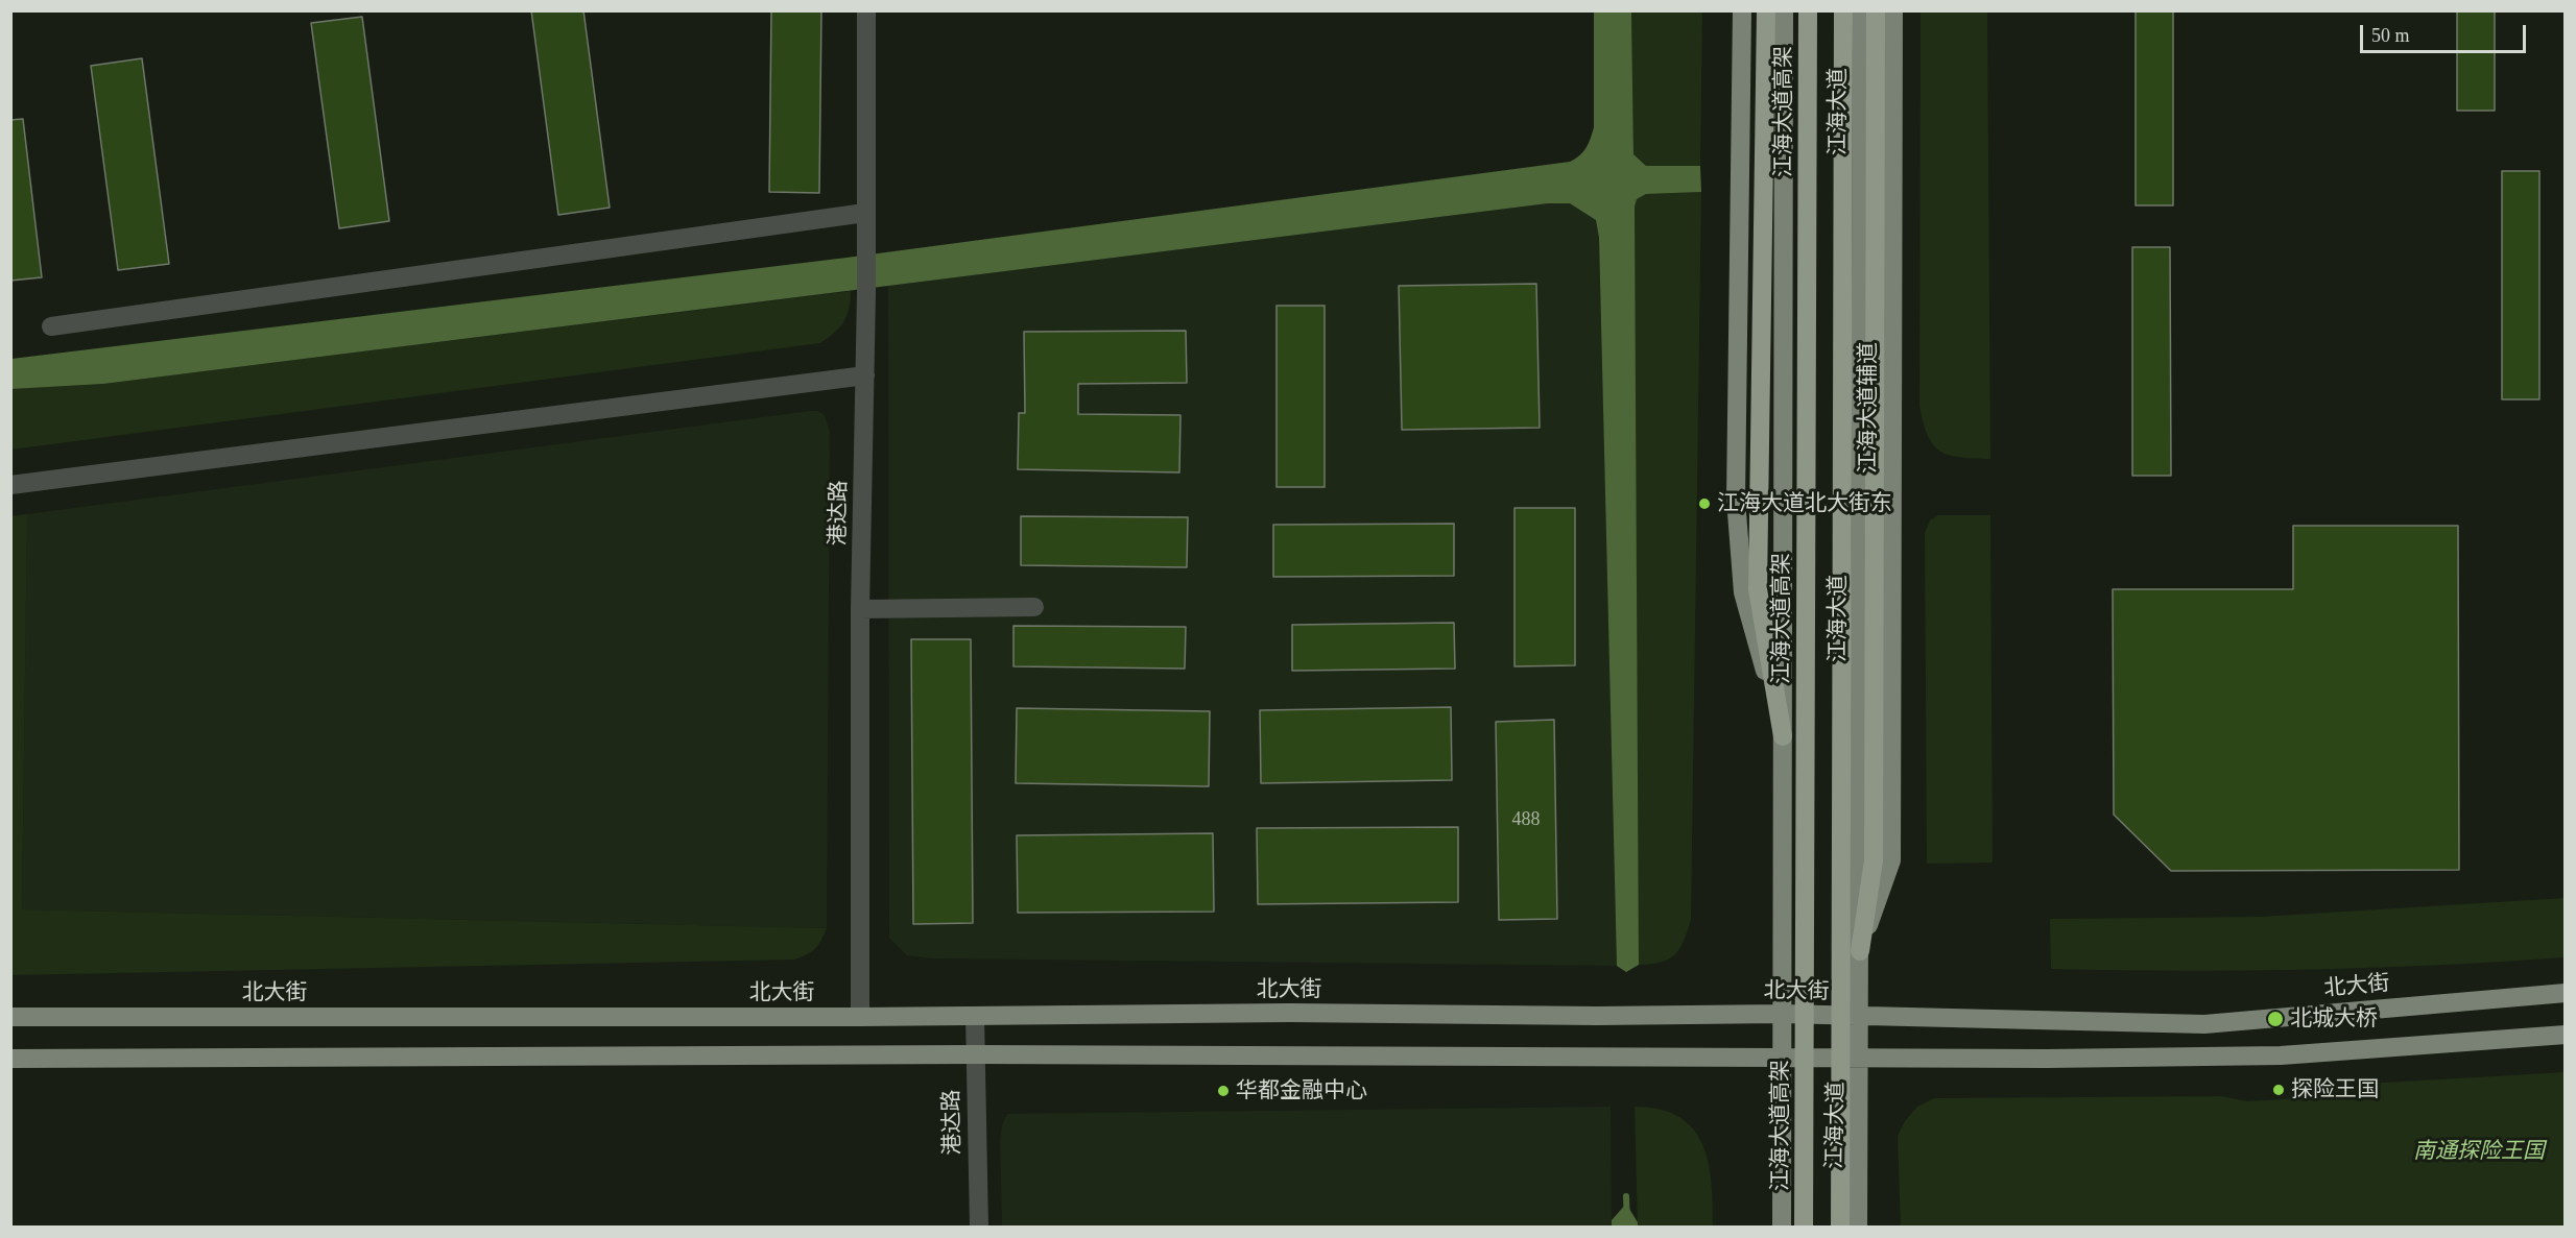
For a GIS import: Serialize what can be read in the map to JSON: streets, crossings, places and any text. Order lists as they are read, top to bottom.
{
  "streets": {
    "highway": ["江海大道高架"],
    "main road": ["江海大道", "江海大道辅道", "北大街"],
    "street": ["港达路"]
  },
  "crossings": [
    ["江海大道", "江海大道辅道"],
    ["江海大道", "北大街"],
    ["港达路", "北大街"]
  ],
  "parks": ["南通探险王国"],
  "places": [
    "江海大道北大街东",
    "北城大桥",
    "探险王国",
    "华都金融中心"
  ],
  "house_numbers": ["488"],
  "scale_bar": "50 m"
}
